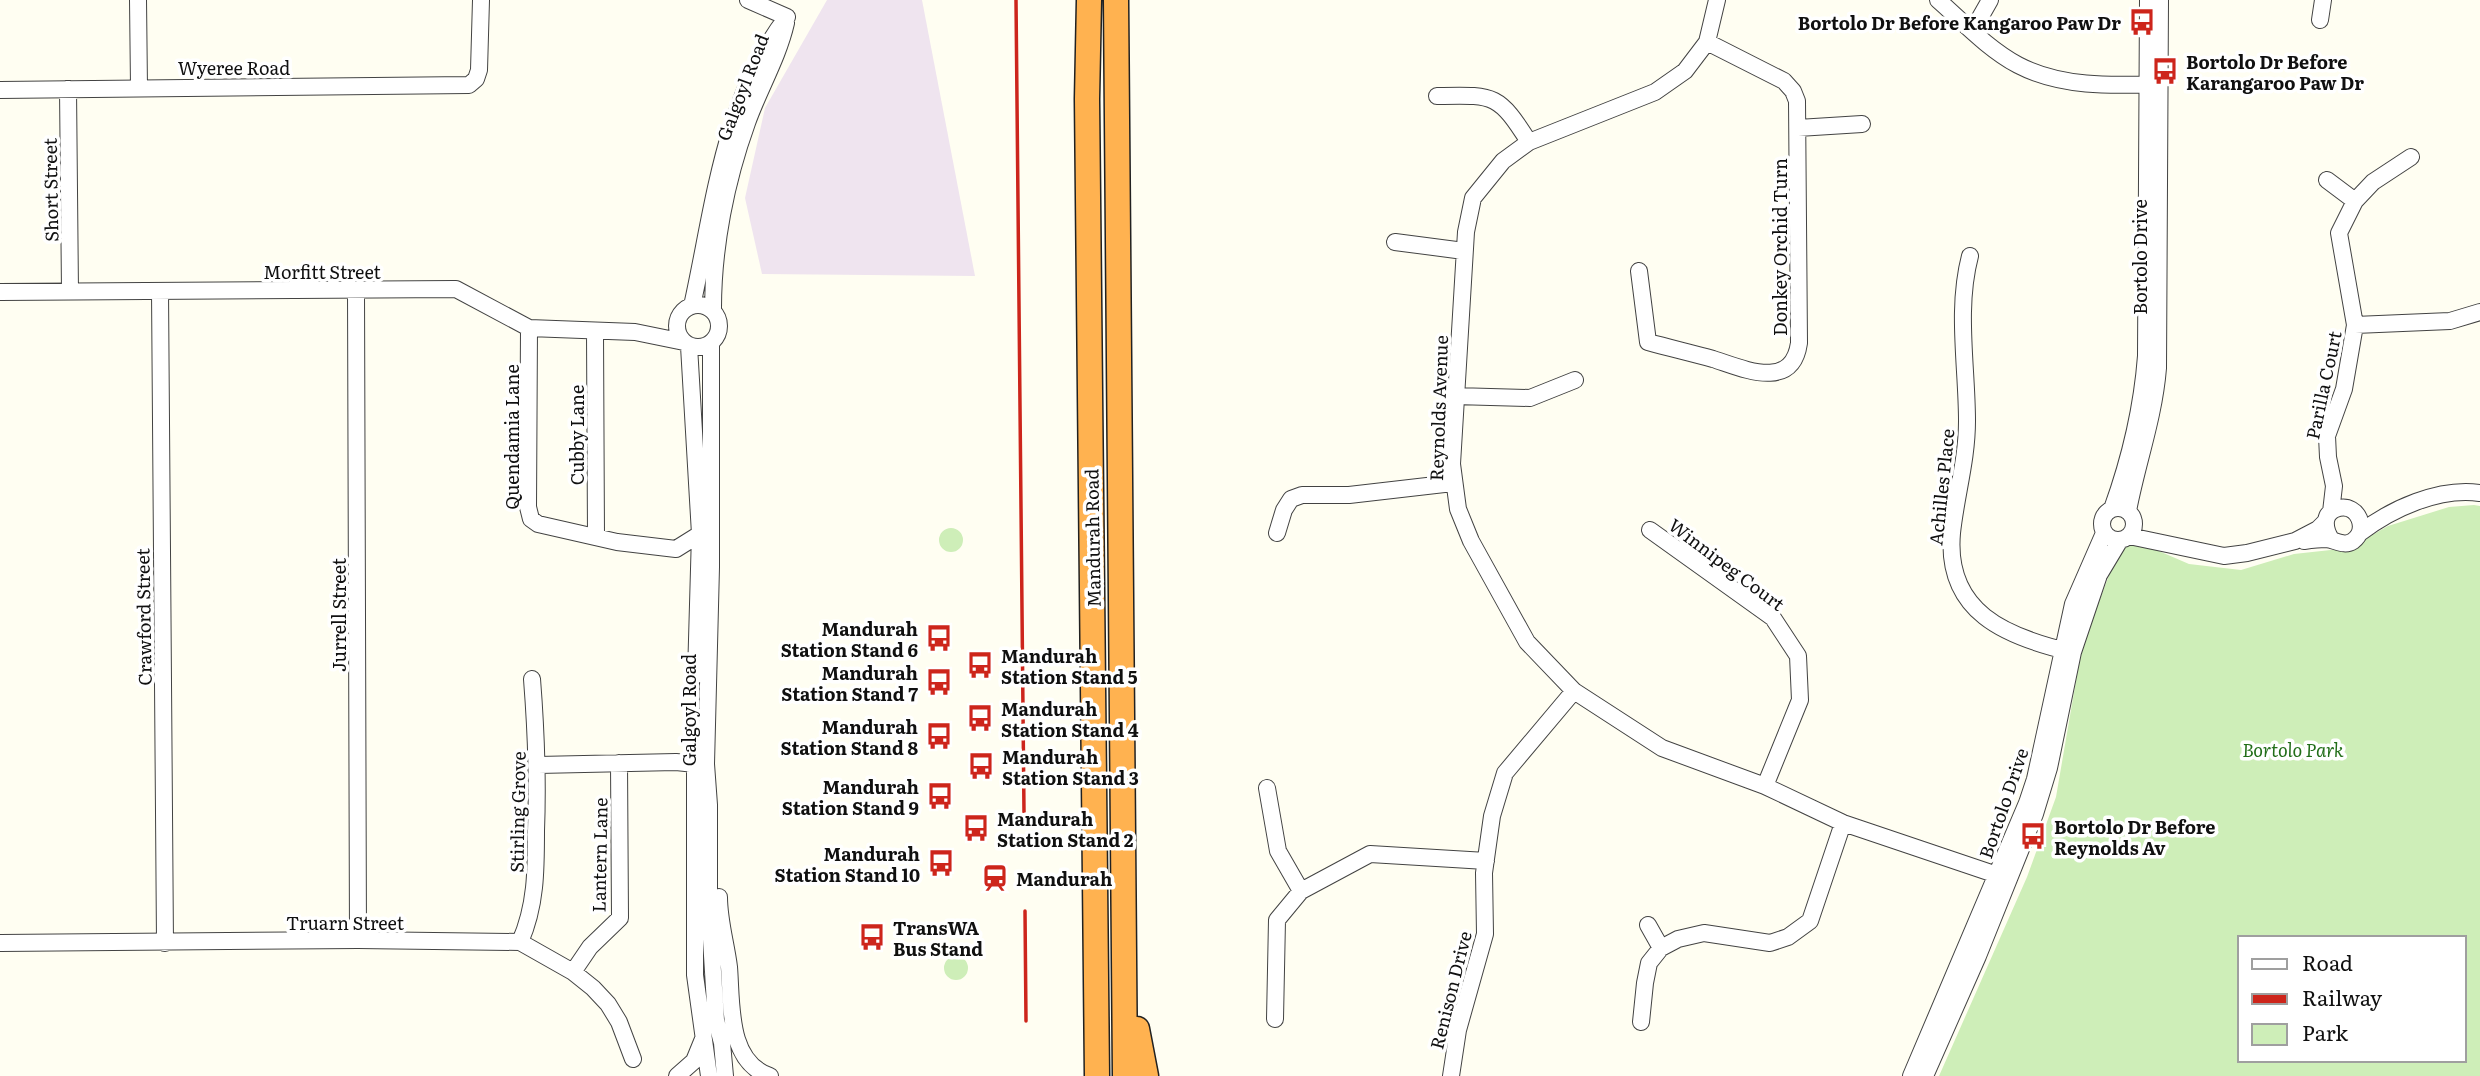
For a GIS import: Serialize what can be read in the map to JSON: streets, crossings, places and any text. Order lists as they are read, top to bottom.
{
  "streets": {
    "highway": ["Mandurah Road"],
    "street": [
      "Wyeree Road",
      "Galgoyl Road",
      "Short Street",
      "Donkey Orchid Turn",
      "Bortolo Drive",
      "Morfitt Street",
      "Parilla Court",
      "Reynolds Avenue",
      "Cubby Lane",
      "Quendamia Lane",
      "Achilles Place",
      "Winnipeg Court",
      "Jurrell Street",
      "Crawford Street",
      "Stirling Grove",
      "Lantern Lane",
      "Truarn Street",
      "Renison Drive"
    ]
  },
  "crossings": [
    ["Wyeree Road", "Short Street"],
    ["Galgoyl Road", "Morfitt Street"],
    ["Short Street", "Morfitt Street"],
    ["Donkey Orchid Turn", "Reynolds Avenue"],
    ["Bortolo Drive", "Reynolds Avenue"],
    ["Bortolo Drive", "Achilles Place"],
    ["Morfitt Street", "Cubby Lane"],
    ["Morfitt Street", "Quendamia Lane"],
    ["Morfitt Street", "Jurrell Street"],
    ["Morfitt Street", "Crawford Street"],
    ["Reynolds Avenue", "Winnipeg Court"],
    ["Reynolds Avenue", "Renison Drive"],
    ["Cubby Lane", "Quendamia Lane"],
    ["Jurrell Street", "Truarn Street"],
    ["Crawford Street", "Truarn Street"],
    ["Stirling Grove", "Truarn Street"],
    ["Lantern Lane", "Truarn Street"]
  ],
  "parks": ["Bortolo Park"],
  "places": {
    "bus stop": [
      "Bortolo Dr Before Kangaroo Paw Dr",
      "Bortolo Dr Before Karangaroo Paw Dr",
      "Mandurah Station Stand 6",
      "Mandurah Station Stand 5",
      "Mandurah Station Stand 7",
      "Mandurah Station Stand 4",
      "Mandurah Station Stand 8",
      "Mandurah Station Stand 3",
      "Mandurah Station Stand 9",
      "Mandurah Station Stand 2",
      "Bortolo Dr Before Reynolds Av",
      "Mandurah Station Stand 10",
      "TransWA Bus Stand"
    ],
    "station": ["Mandurah"]
  },
  "legend": ["Road", "Railway", "Park"]
}
